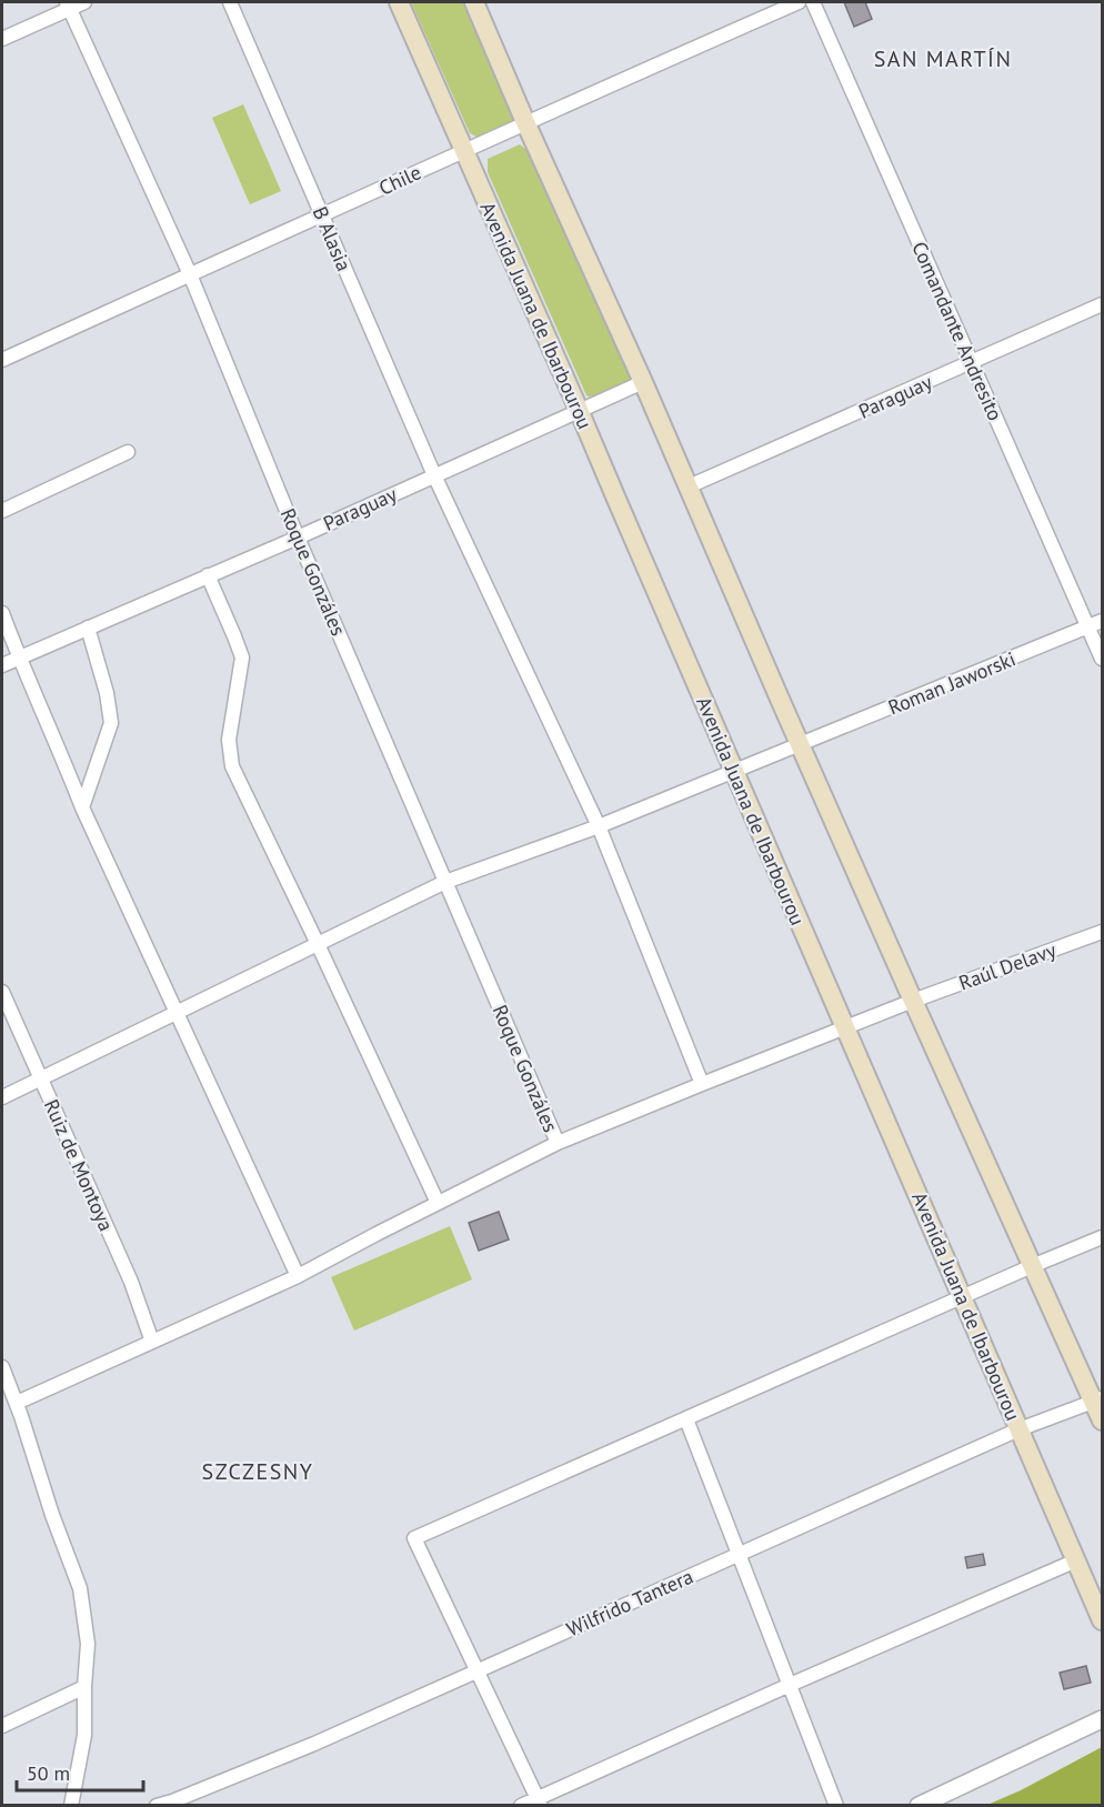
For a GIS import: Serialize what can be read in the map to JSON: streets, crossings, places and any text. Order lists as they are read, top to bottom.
{
  "streets": {
    "main road": ["Avenida Juana de Ibarbourou"],
    "street": [
      "Chile",
      "B Alasia",
      "Comandante Andresito",
      "Paraguay",
      "Roque Gonzáles",
      "Roman Jaworski",
      "Raúl Delavy",
      "Ruiz de Montoya",
      "Wilfrido Tantera"
    ]
  },
  "crossings": [
    ["Chile", "B Alasia"],
    ["Chile", "Avenida Juana de Ibarbourou"],
    ["Chile", "Roque Gonzáles"],
    ["B Alasia", "Paraguay"],
    ["B Alasia", "Roman Jaworski"],
    ["B Alasia", "Raúl Delavy"],
    ["Avenida Juana de Ibarbourou", "Paraguay"],
    ["Avenida Juana de Ibarbourou", "Roman Jaworski"],
    ["Avenida Juana de Ibarbourou", "Raúl Delavy"],
    ["Avenida Juana de Ibarbourou", "Wilfrido Tantera"],
    ["Comandante Andresito", "Paraguay"],
    ["Comandante Andresito", "Roman Jaworski"],
    ["Paraguay", "Roque Gonzáles"],
    ["Roque Gonzáles", "Roman Jaworski"],
    ["Roque Gonzáles", "Raúl Delavy"],
    ["Roman Jaworski", "Ruiz de Montoya"]
  ],
  "districts": ["SAN MARTÍN", "SZCZESNY"],
  "scale_bar": "50 m"
}
